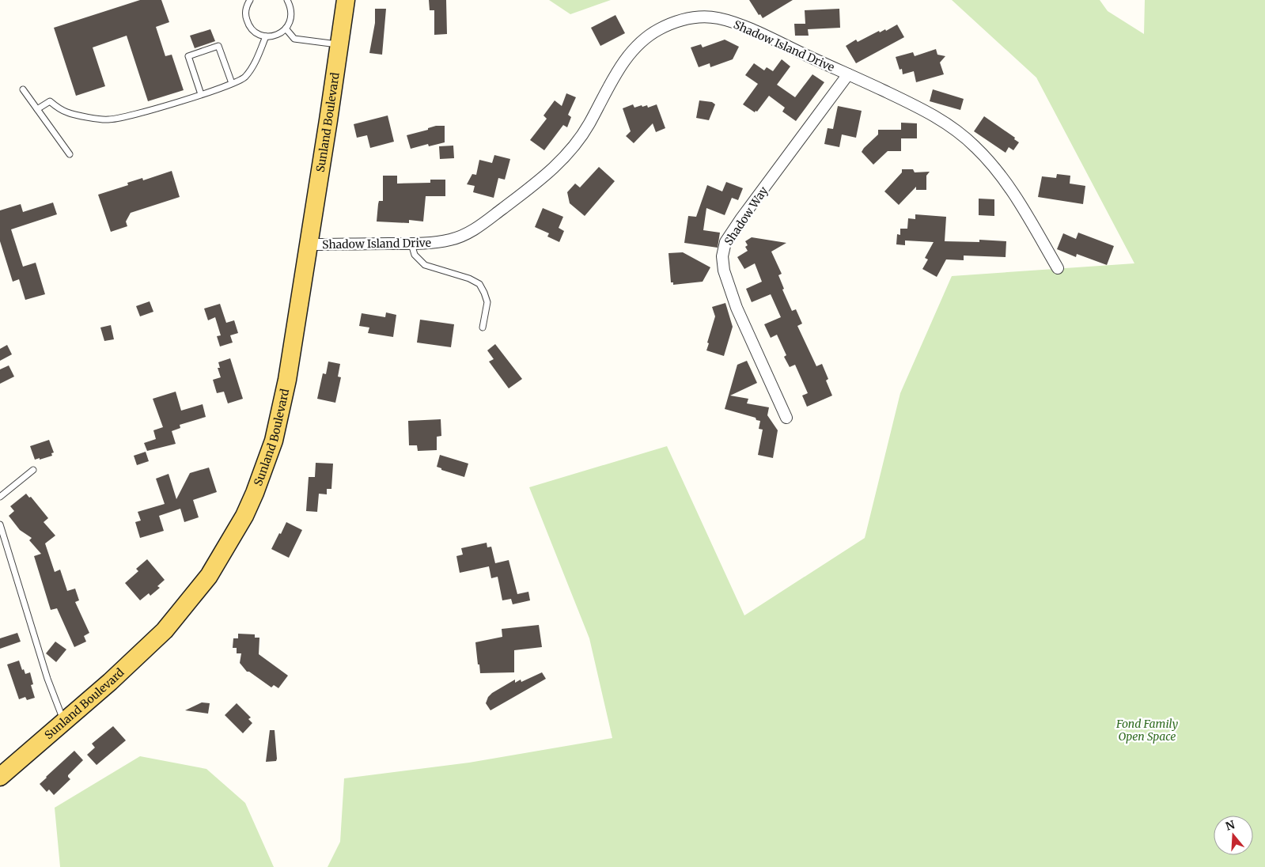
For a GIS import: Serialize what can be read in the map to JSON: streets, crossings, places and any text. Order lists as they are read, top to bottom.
{
  "streets": {
    "main road": ["Sunland Boulevard"],
    "street": ["Shadow Island Drive", "Shadow Way"]
  },
  "crossings": [
    ["Shadow Island Drive", "Sunland Boulevard"],
    ["Shadow Island Drive", "Shadow Way"]
  ],
  "parks": ["Fond Family Open Space"],
  "north": "top"
}
